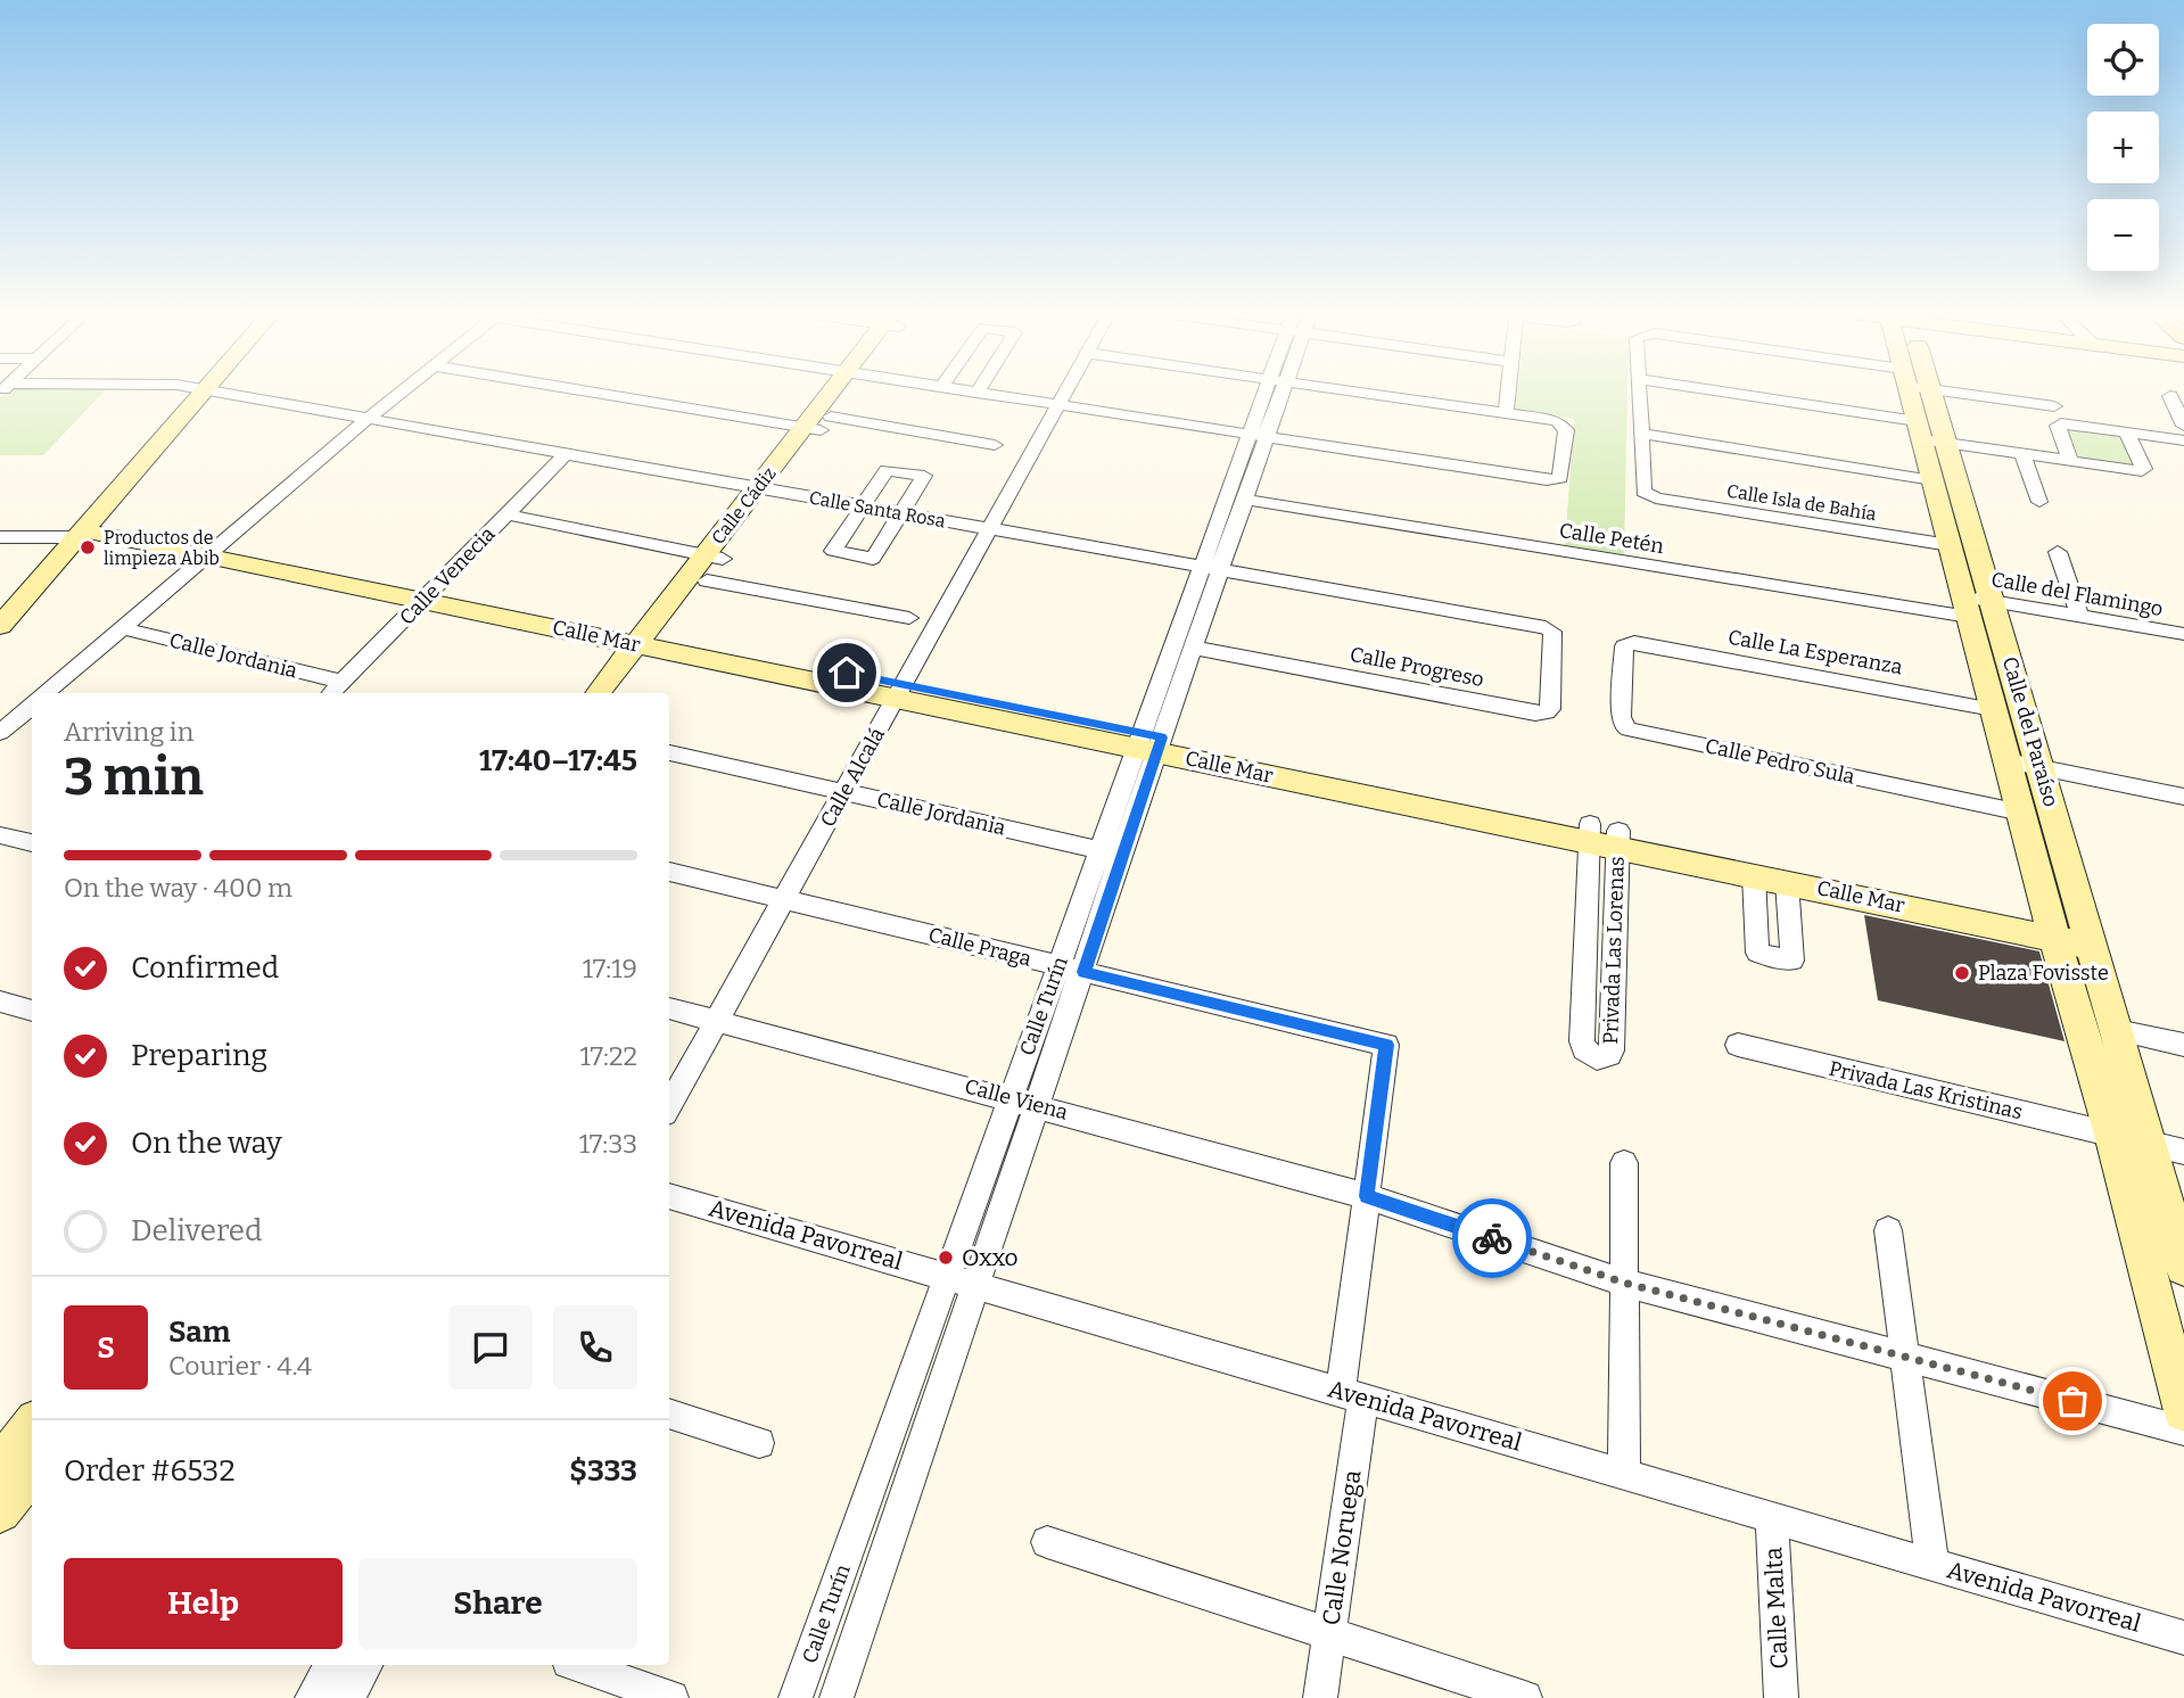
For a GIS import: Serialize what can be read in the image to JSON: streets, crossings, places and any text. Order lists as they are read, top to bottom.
{
  "streets": {
    "street": [
      "Calle Isla de Bahía",
      "Calle Cádiz",
      "Calle Santa Rosa",
      "Calle Petén",
      "Calle Venecia",
      "Calle del Flamingo",
      "Calle Mar",
      "Calle La Esperanza",
      "Calle Jordania",
      "Calle Progreso",
      "Calle del Paraíso",
      "Calle Pedro Sula",
      "Calle Alcalá",
      "Calle Praga",
      "Privada Las Lorenas",
      "Calle Turín",
      "Privada Las Kristinas",
      "Calle Viena",
      "Avenida Pavorreal",
      "Calle Noruega",
      "Calle Malta"
    ]
  },
  "crossings": [
    ["Calle Isla de Bahía", "Calle del Paraíso"],
    ["Calle Cádiz", "Calle Santa Rosa"],
    ["Calle Cádiz", "Calle Mar"],
    ["Calle Santa Rosa", "Calle Venecia"],
    ["Calle Santa Rosa", "Calle Progreso"],
    ["Calle Santa Rosa", "Calle Alcalá"],
    ["Calle Santa Rosa", "Calle Turín"],
    ["Calle Petén", "Calle del Flamingo"],
    ["Calle Petén", "Calle del Paraíso"],
    ["Calle Petén", "Calle Turín"],
    ["Calle Venecia", "Calle Mar"],
    ["Calle Venecia", "Calle Jordania"],
    ["Calle del Flamingo", "Calle del Paraíso"],
    ["Calle Mar", "Calle del Paraíso"],
    ["Calle Mar", "Calle Alcalá"],
    ["Calle Mar", "Privada Las Lorenas"],
    ["Calle Mar", "Calle Turín"],
    ["Calle La Esperanza", "Calle del Paraíso"],
    ["Calle La Esperanza", "Calle Pedro Sula"],
    ["Calle Jordania", "Calle Alcalá"],
    ["Calle Jordania", "Calle Turín"],
    ["Calle Progreso", "Calle Turín"],
    ["Calle del Paraíso", "Calle Pedro Sula"],
    ["Calle del Paraíso", "Privada Las Kristinas"],
    ["Calle Alcalá", "Calle Praga"],
    ["Calle Alcalá", "Calle Viena"],
    ["Calle Praga", "Calle Turín"],
    ["Calle Praga", "Calle Noruega"],
    ["Calle Turín", "Calle Viena"],
    ["Calle Turín", "Avenida Pavorreal"],
    ["Calle Viena", "Calle Noruega"],
    ["Avenida Pavorreal", "Calle Noruega"],
    ["Avenida Pavorreal", "Calle Malta"]
  ],
  "places": ["Productos de limpieza Abib", "Plaza Fovisste", "Oxxo"],
  "page": {
    "map_buttons": ["+", "−"],
    "heading": ["3 min", "Arriving in", "17:40–17:45"],
    "panel": [
      "Sam",
      "Courier · 4.4",
      "Order #6532",
      "$333"
    ],
    "bar": "On the way · 400 m",
    "list": [
      ["Confirmed", "17:19"],
      ["Preparing", "17:22"],
      ["On the way", "17:33"],
      "Delivered"
    ],
    "round": "S",
    "buttons": ["Help", "Share"]
  }
}
